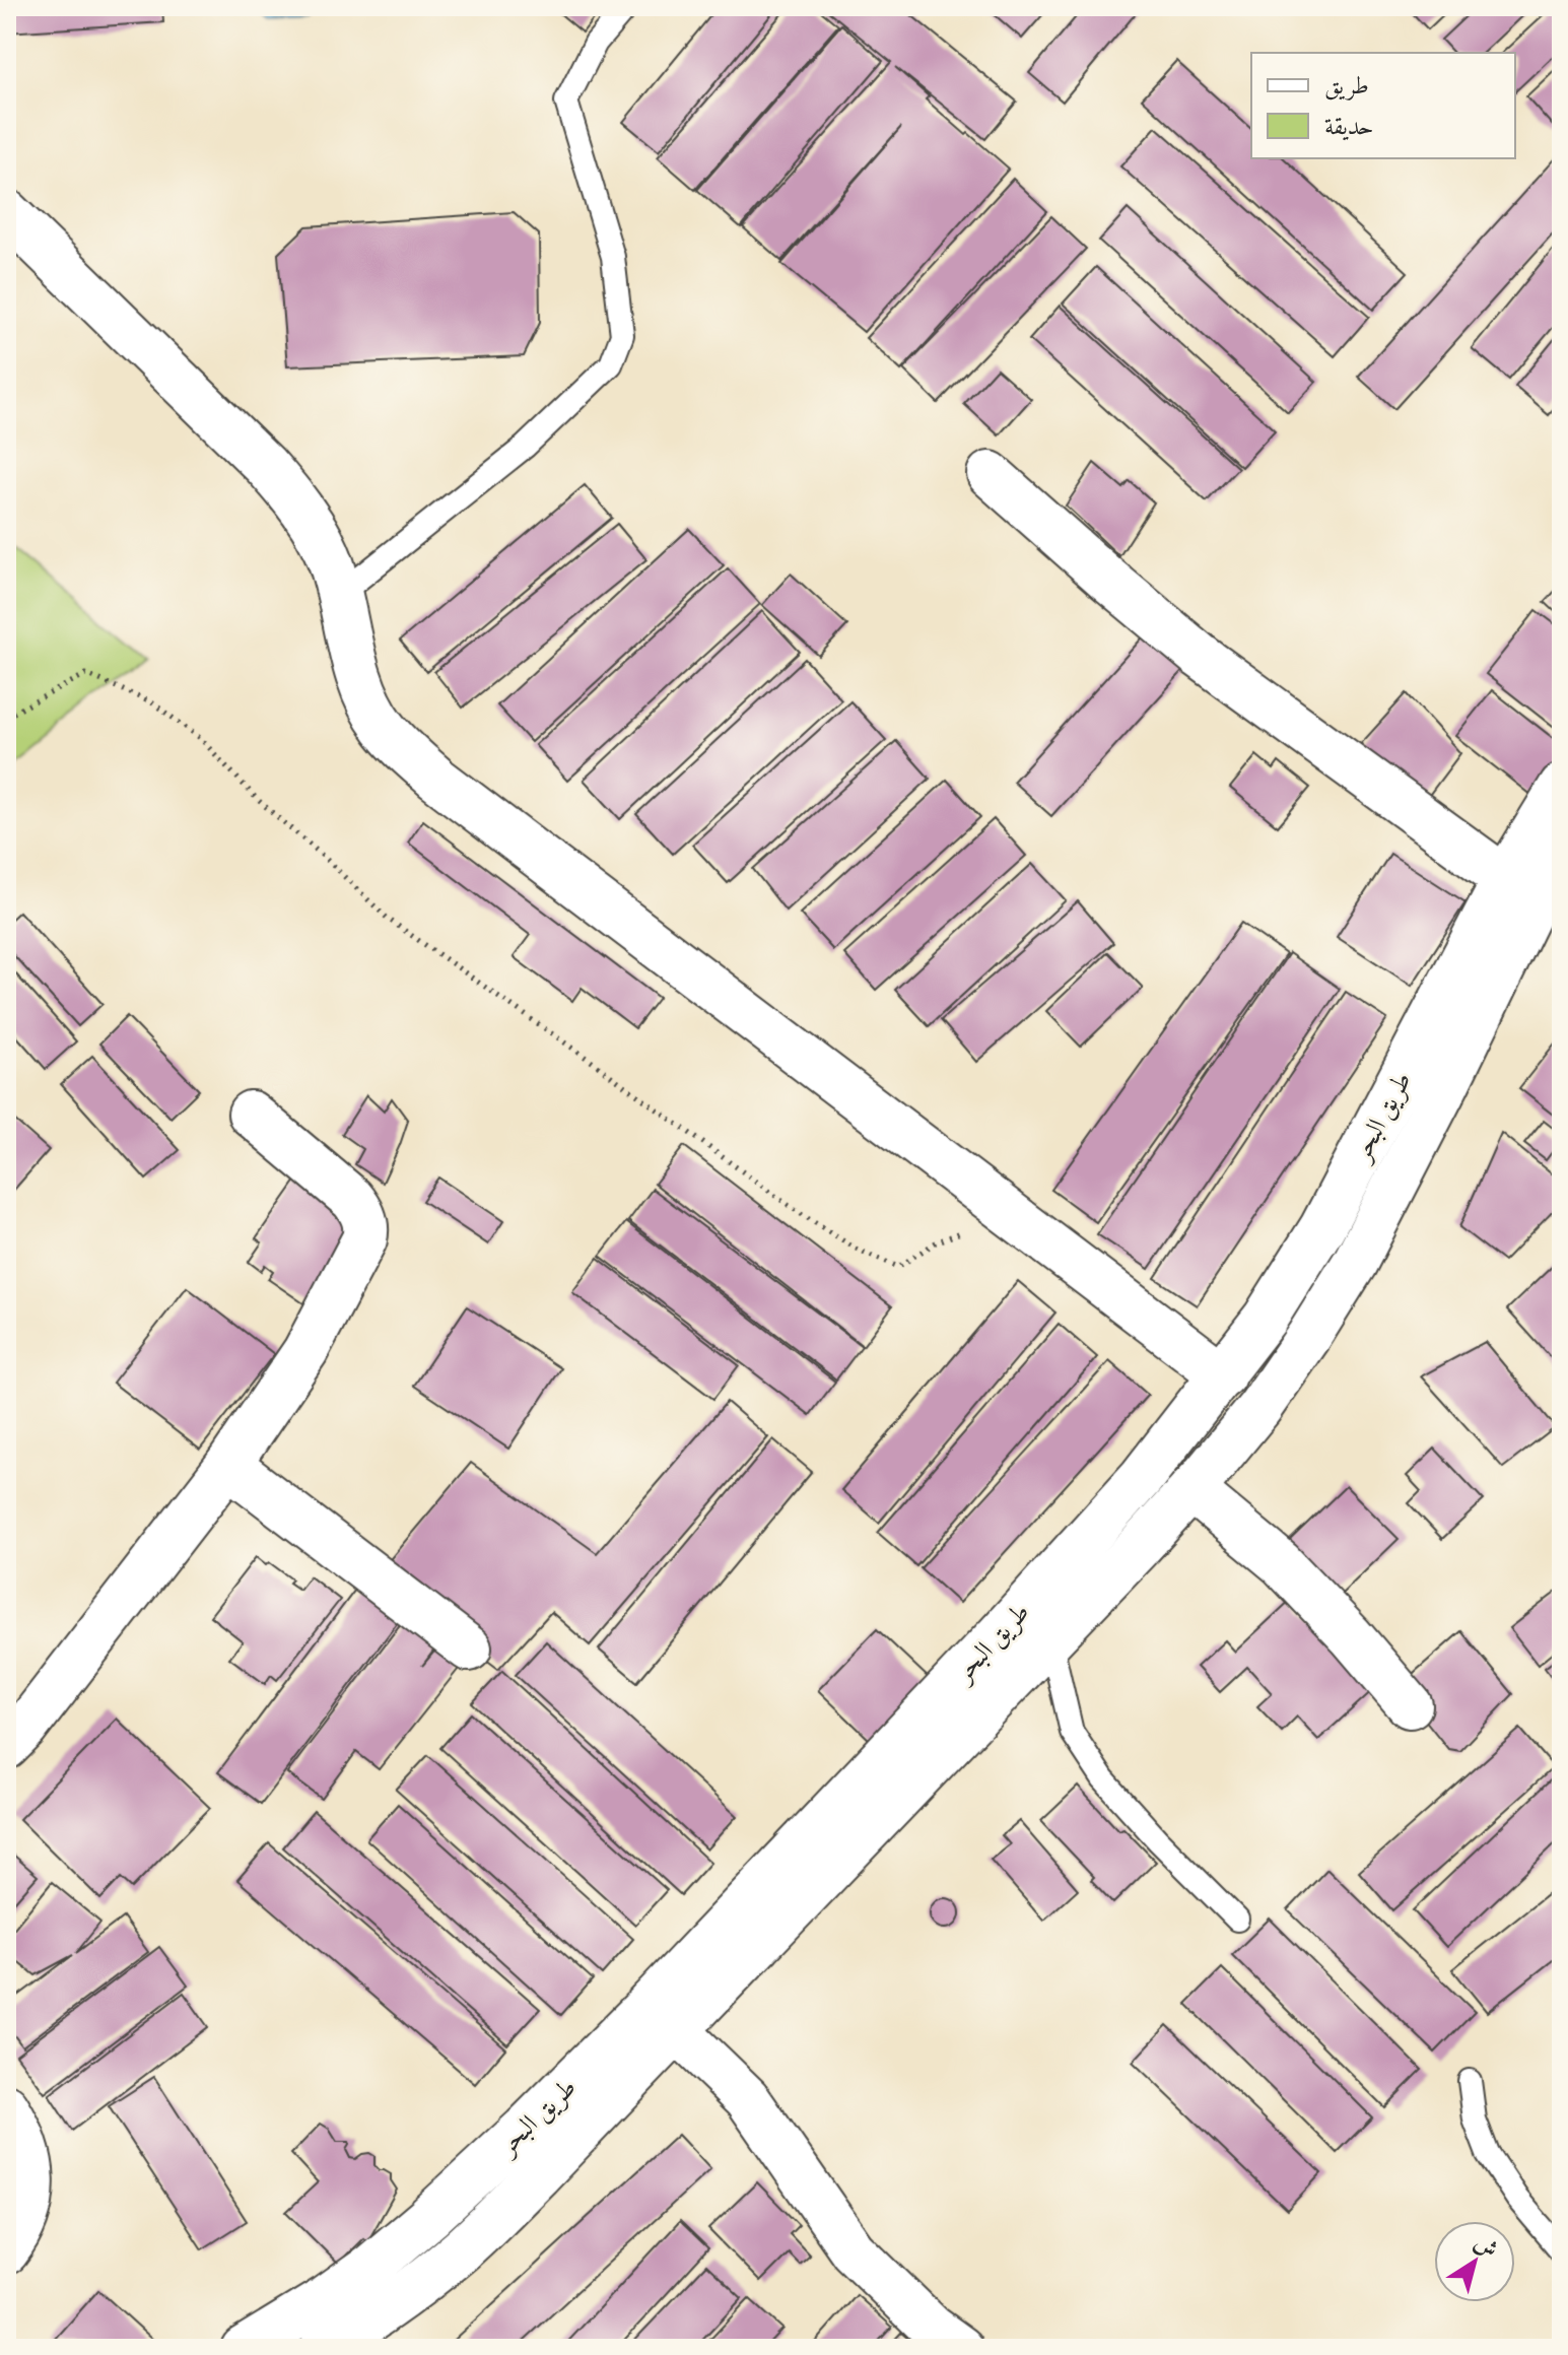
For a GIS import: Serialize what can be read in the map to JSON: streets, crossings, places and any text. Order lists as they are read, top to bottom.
{
  "streets": {
    "main road": ["طريق البحر"]
  },
  "legend": ["طريق", "حديقة"],
  "north": "top right"
}
